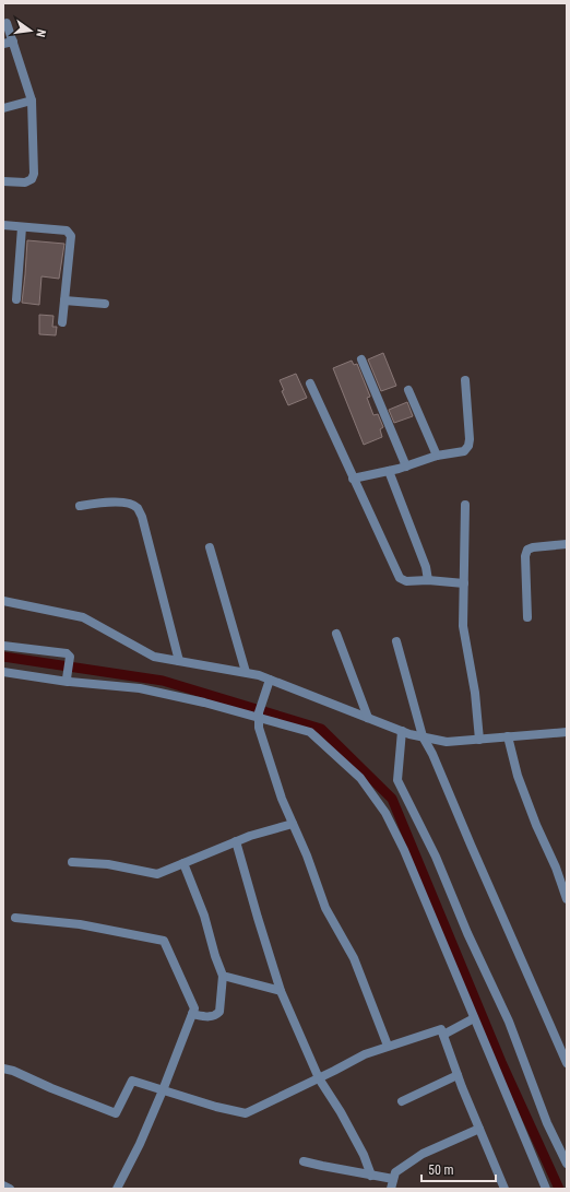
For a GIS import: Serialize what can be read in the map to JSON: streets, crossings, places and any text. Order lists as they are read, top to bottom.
{
  "scale_bar": "50 m",
  "north": "right"
}
